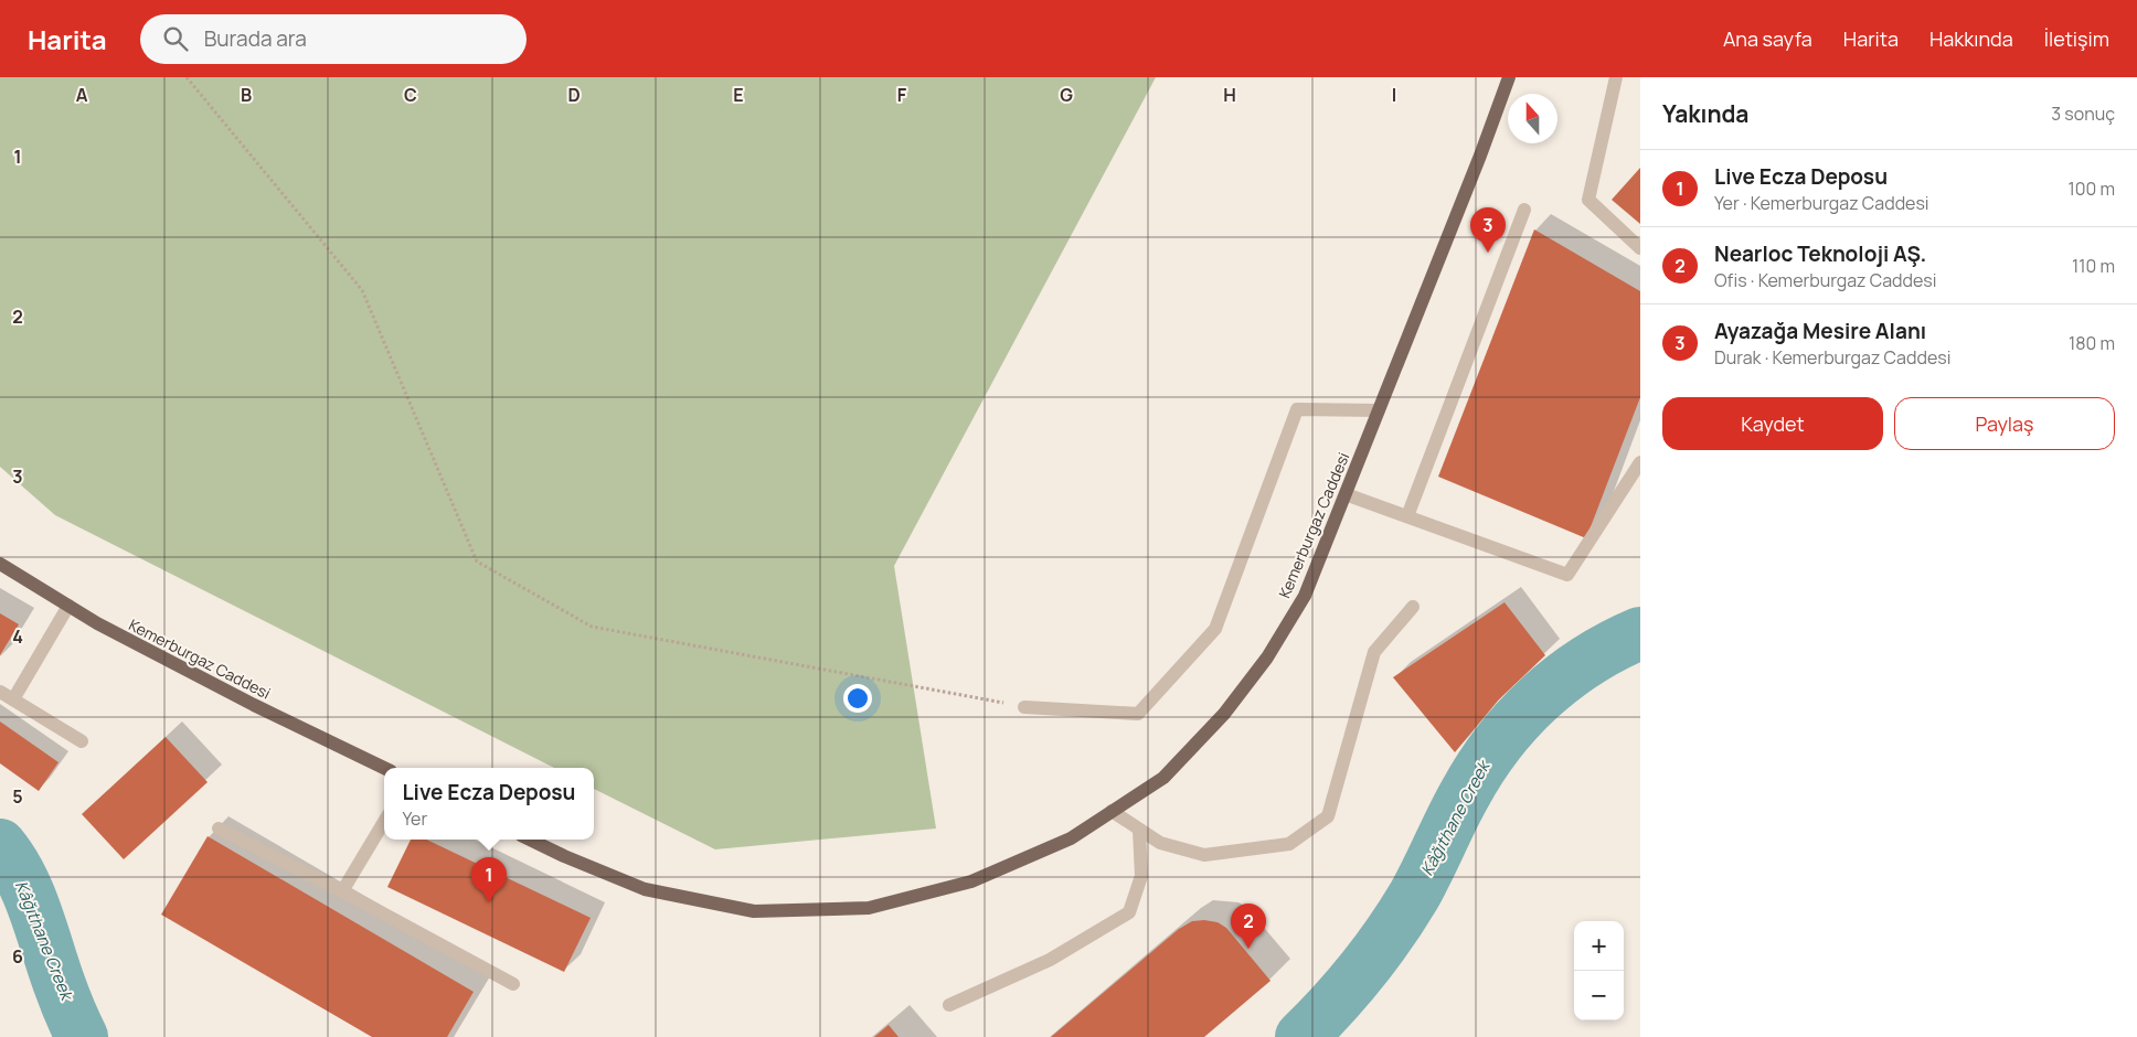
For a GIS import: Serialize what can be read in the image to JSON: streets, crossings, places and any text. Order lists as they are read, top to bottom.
{
  "streets": {
    "main road": ["Kemerburgaz Caddesi"]
  },
  "water": ["Kâğıthane Creek"],
  "north": "top",
  "page": {
    "header": "Harita",
    "search": "Burada ara",
    "nav": [
      "Ana sayfa",
      "Harita",
      "Hakkında",
      "İletişim"
    ],
    "heading": ["Yakında", "3 sonuç"],
    "list": [
      {
        "mark": "1",
        "name": "Live Ecza Deposu",
        "note": "Yer · Kemerburgaz Caddesi",
        "value": "100 m"
      },
      {
        "mark": "2",
        "name": "Nearloc Teknoloji AŞ.",
        "note": "Ofis · Kemerburgaz Caddesi",
        "value": "110 m"
      },
      {
        "mark": "3",
        "name": "Ayazağa Mesire Alanı",
        "note": "Durak · Kemerburgaz Caddesi",
        "value": "180 m"
      }
    ],
    "pins": ["3", "1", "2"],
    "buttons": ["Kaydet", "Paylaş"],
    "popup": ["Live Ecza Deposu", "Yer"],
    "map_buttons": ["+", "−"]
  },
  "grid": {
    "columns": [
      "A",
      "B",
      "C",
      "D",
      "E",
      "F",
      "G",
      "H",
      "I"
    ],
    "rows": [
      "1",
      "2",
      "3",
      "4",
      "5",
      "6"
    ]
  }
}
